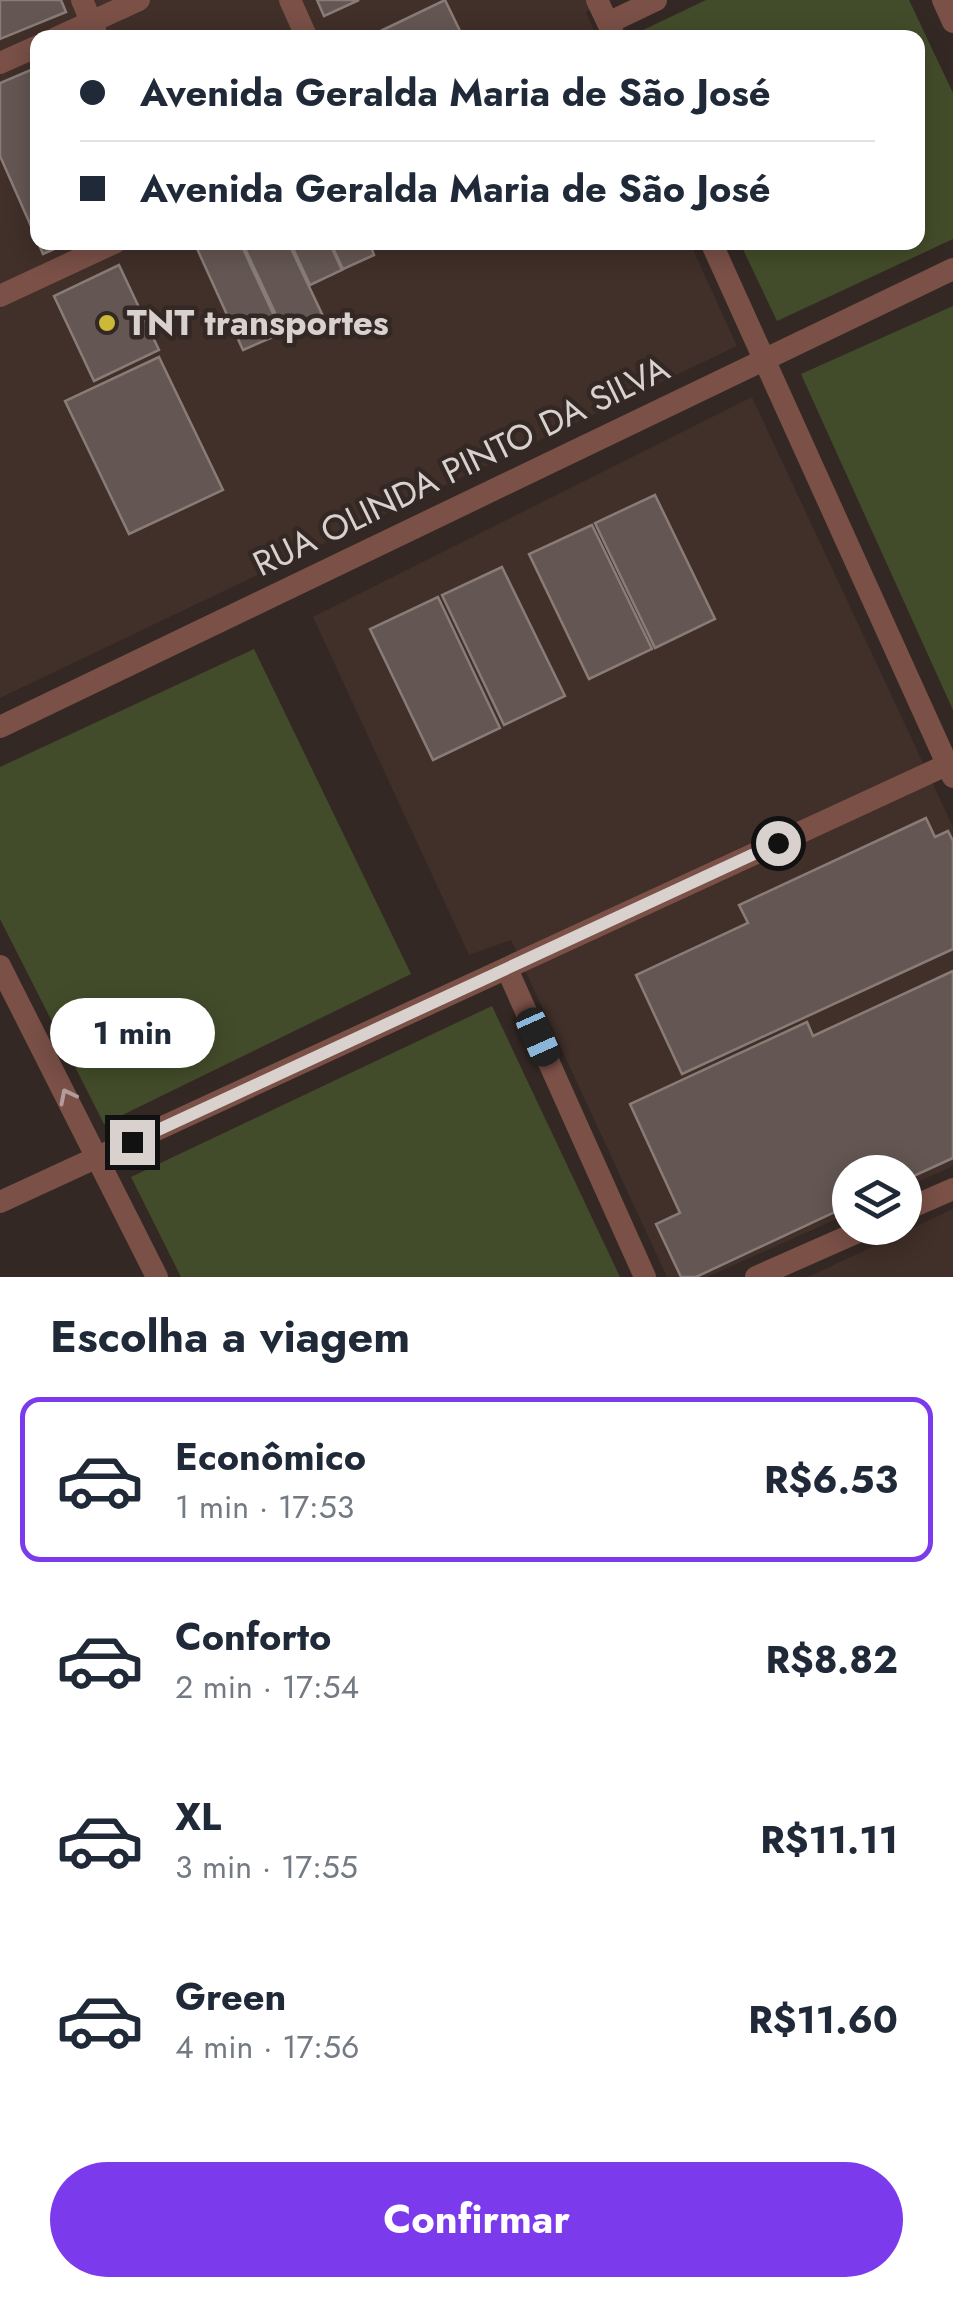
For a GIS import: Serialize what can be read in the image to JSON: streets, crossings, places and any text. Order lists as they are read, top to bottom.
{
  "streets": {
    "street": ["RUA OLINDA PINTO DA SILVA"]
  },
  "places": ["TNT transportes"],
  "page": {
    "banner": ["Avenida Geralda Maria de São José", "Avenida Geralda Maria de São José"],
    "bubble": "1 min",
    "heading": "Escolha a viagem",
    "list": [
      {
        "name": "Econômico",
        "note": "1 min · 17:53",
        "value": "R$6.53"
      },
      {
        "name": "Conforto",
        "note": "2 min · 17:54",
        "value": "R$8.82"
      },
      {
        "name": "XL",
        "note": "3 min · 17:55",
        "value": "R$11.11"
      },
      {
        "name": "Green",
        "note": "4 min · 17:56",
        "value": "R$11.60"
      }
    ],
    "buttons": "Confirmar"
  }
}
